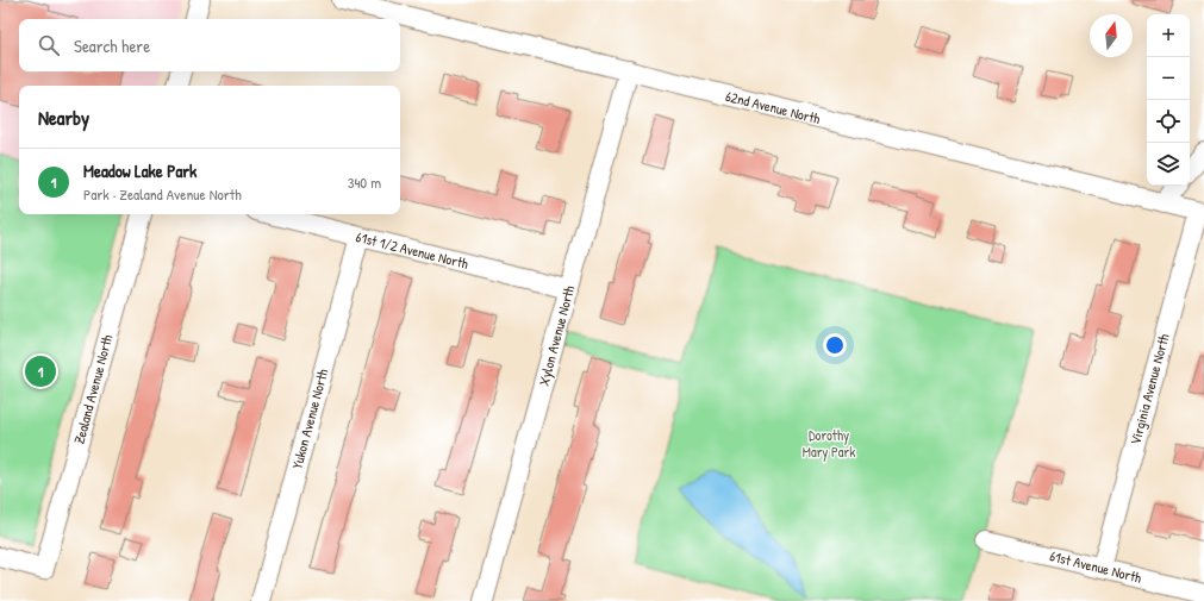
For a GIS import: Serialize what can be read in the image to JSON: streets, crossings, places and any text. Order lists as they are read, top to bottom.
{
  "streets": {
    "street": [
      "62nd Avenue North",
      "61st 1/2 Avenue North",
      "Xylon Avenue North",
      "Zealand Avenue North",
      "Virginia Avenue North",
      "Yukon Avenue North",
      "61st Avenue North"
    ]
  },
  "crossings": [
    ["62nd Avenue North", "Xylon Avenue North"],
    ["62nd Avenue North", "Virginia Avenue North"],
    ["61st 1/2 Avenue North", "Xylon Avenue North"],
    ["61st 1/2 Avenue North", "Yukon Avenue North"],
    ["Virginia Avenue North", "61st Avenue North"]
  ],
  "parks": ["Dorothy Mary Park"],
  "north": "top",
  "page": {
    "map_buttons": ["+", "−"],
    "search": "Search here",
    "heading": "Nearby",
    "list": [
      {
        "mark": "1",
        "name": "Meadow Lake Park",
        "note": "Park · Zealand Avenue North",
        "value": "340 m"
      }
    ],
    "pins": "1"
  }
}
